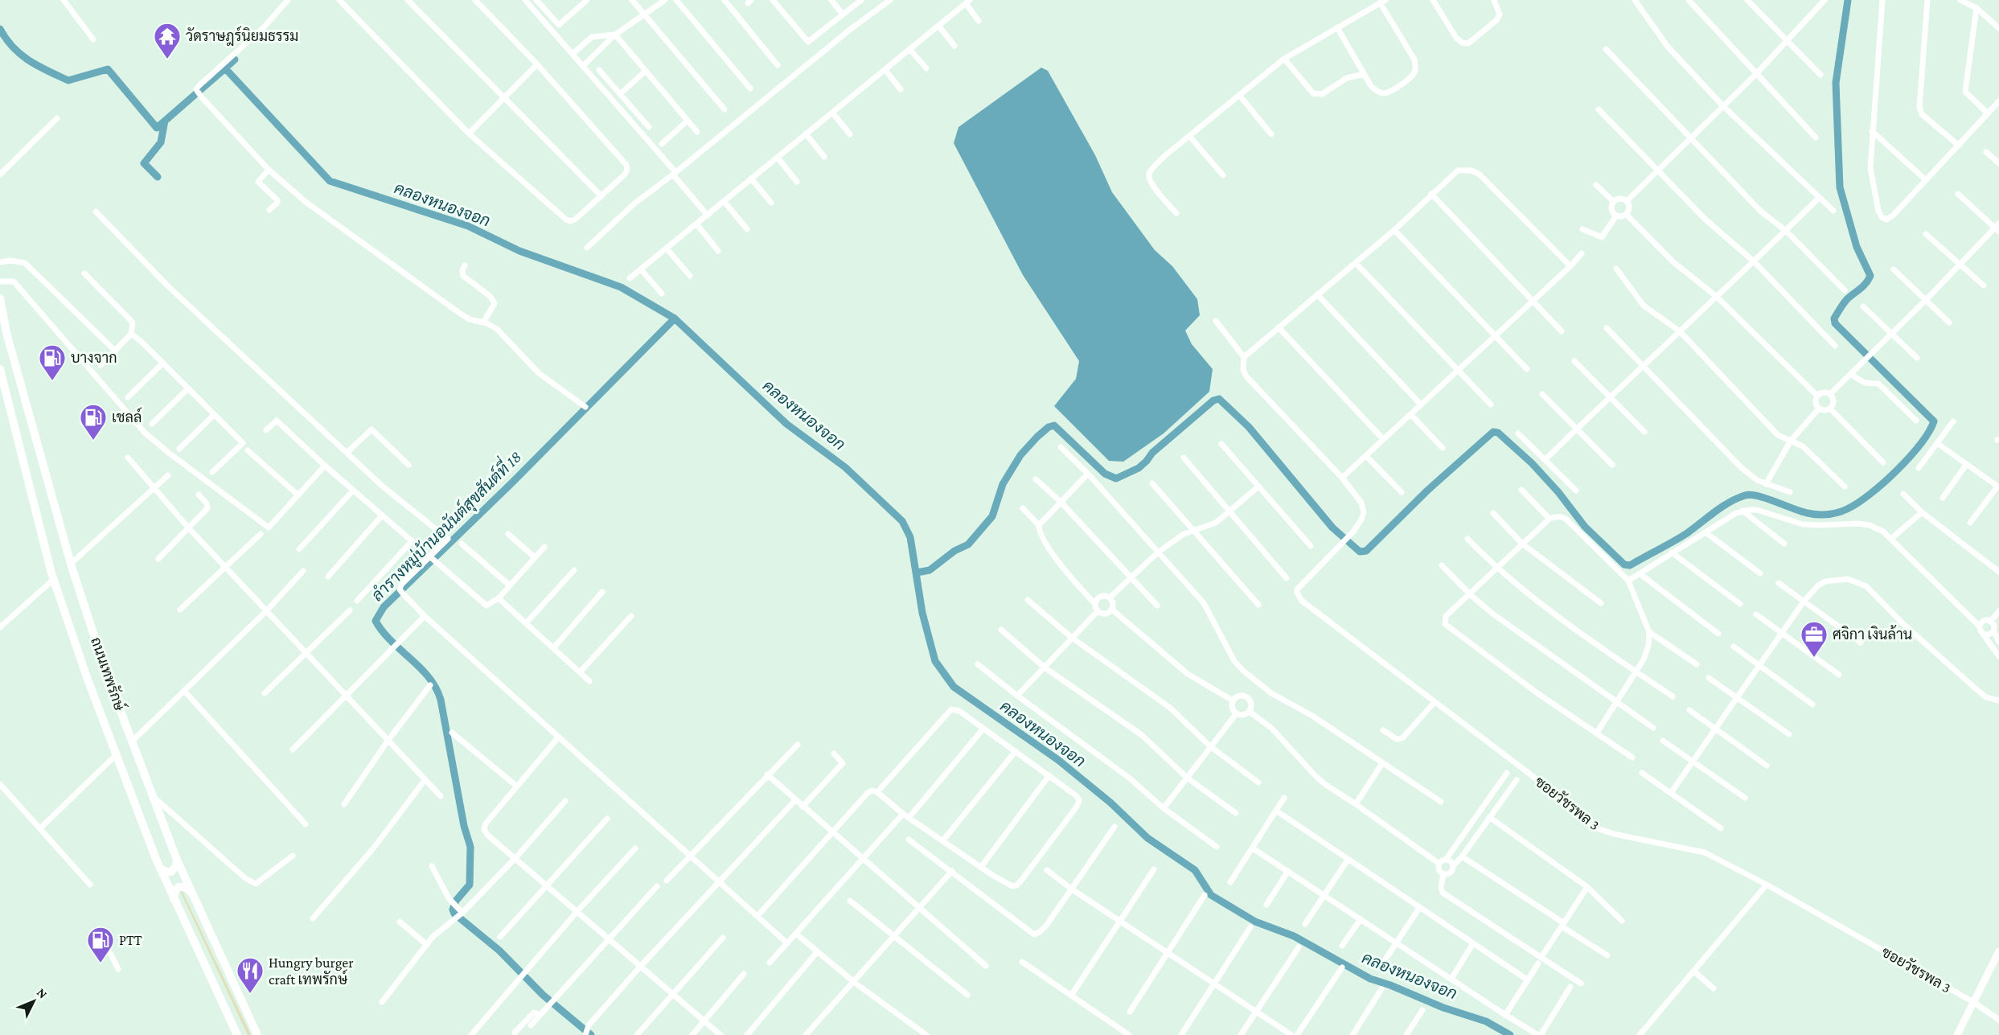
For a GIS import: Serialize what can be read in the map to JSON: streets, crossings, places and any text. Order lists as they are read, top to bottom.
{
  "streets": {
    "main road": ["ถนนเทพรักษ์"],
    "street": ["ซอยวัชรพล 3"]
  },
  "water": ["คลองหนองจอก", "ลำรางหมู่บ้านอนันต์สุขสันต์ที่ 18"],
  "places": {
    "temple": ["วัดราษฎร์นิยมธรรม"],
    "fuel station": ["บางจาก", "เชลล์", "PTT"],
    "office": ["ศจิกา เงินล้าน"],
    "restaurant": ["Hungry burger craft เทพรักษ์"]
  },
  "north": "top right"
}
